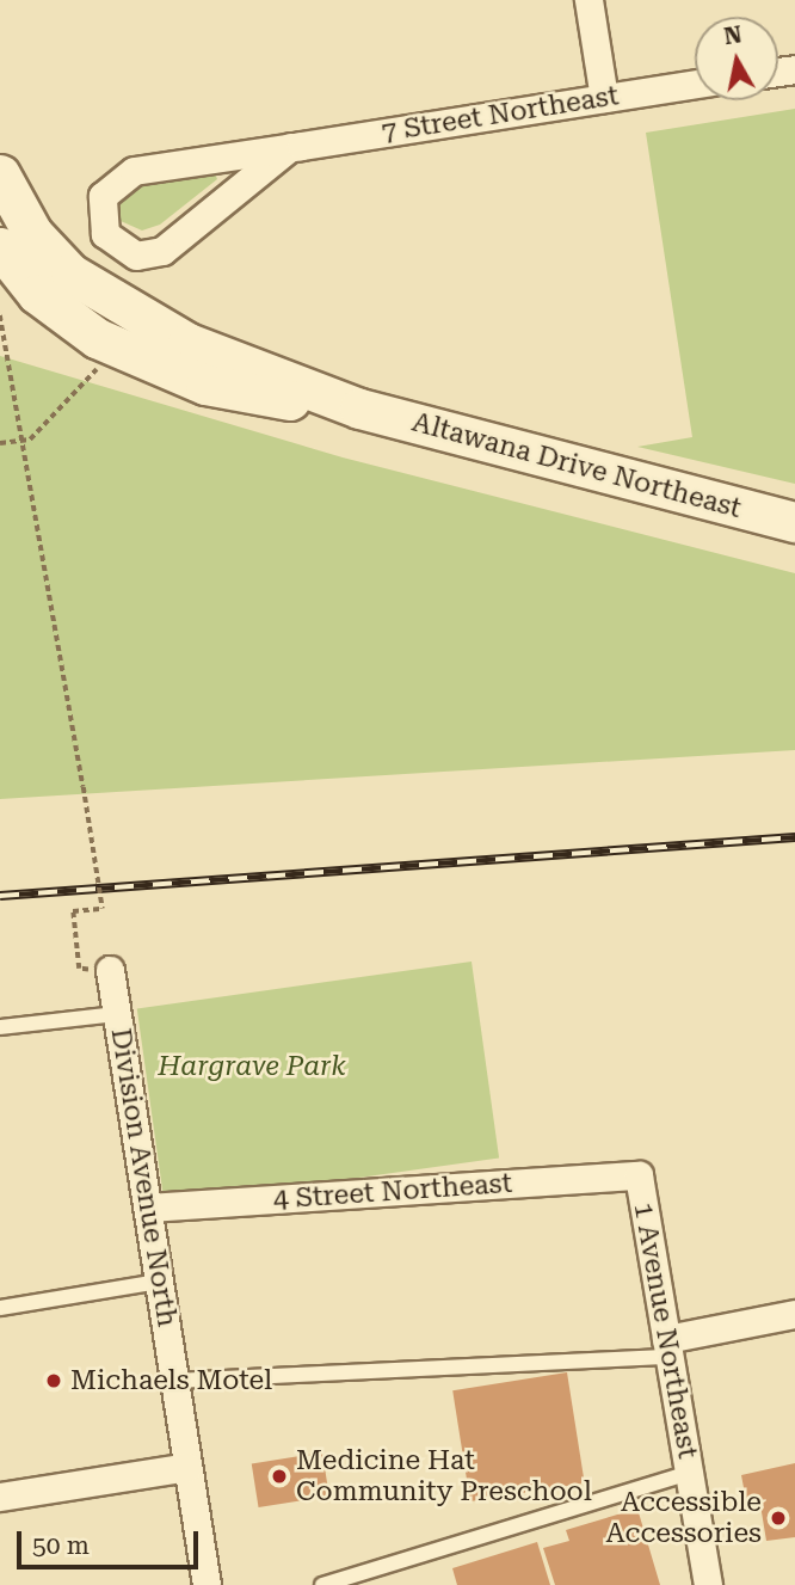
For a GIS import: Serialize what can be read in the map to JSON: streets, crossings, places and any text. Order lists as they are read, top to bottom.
{
  "streets": {
    "main road": ["Altawana Drive Northeast"],
    "street": [
      "7 Street Northeast",
      "Division Avenue North",
      "4 Street Northeast",
      "1 Avenue Northeast"
    ]
  },
  "crossings": [
    ["Division Avenue North", "4 Street Northeast"],
    ["4 Street Northeast", "1 Avenue Northeast"]
  ],
  "parks": ["Hargrave Park"],
  "places": ["Michaels Motel", "Medicine Hat Community Preschool", "Accessible Accessories"],
  "scale_bar": "50 m",
  "north": "top"
}
